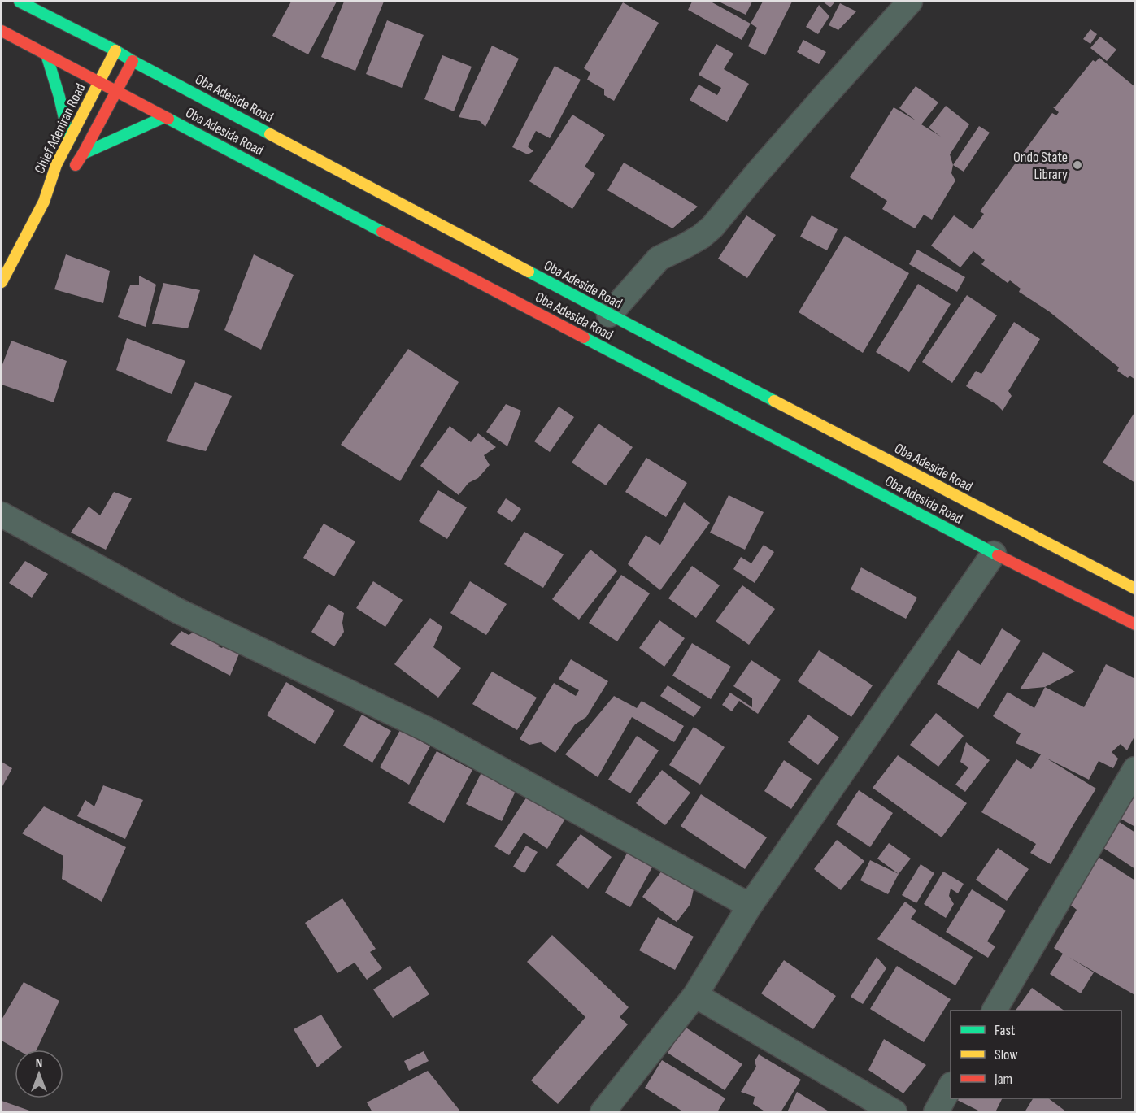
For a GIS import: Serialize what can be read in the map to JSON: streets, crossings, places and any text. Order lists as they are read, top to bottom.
{
  "streets": {
    "main road": ["Oba Adeside Road", "Chief Adeniran Road", "Oba Adesida Road"]
  },
  "crossings": [
    ["Oba Adeside Road", "Chief Adeniran Road"],
    ["Chief Adeniran Road", "Oba Adesida Road"]
  ],
  "places": ["Ondo State Library"],
  "legend": ["Fast", "Slow", "Jam"],
  "north": "top"
}
